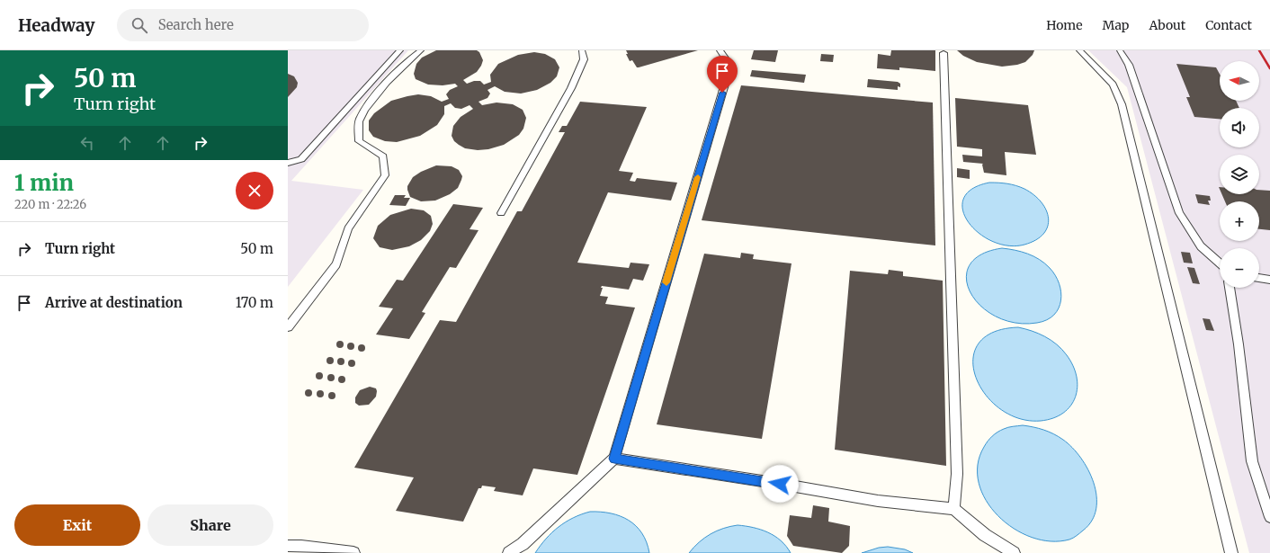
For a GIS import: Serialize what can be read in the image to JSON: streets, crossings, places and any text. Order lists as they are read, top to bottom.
{
  "north": "left",
  "page": {
    "header": "Headway",
    "search": "Search here",
    "nav": [
      "Home",
      "Map",
      "About",
      "Contact"
    ],
    "turn": ["50 m", "Turn right"],
    "map_buttons": ["+", "−"],
    "heading": ["1 min", "220 m · 22:26"],
    "list": [
      {
        "name": "Turn right",
        "value": "50 m"
      },
      {
        "name": "Arrive at destination",
        "value": "170 m"
      }
    ],
    "buttons": ["Exit", "Share"]
  }
}
